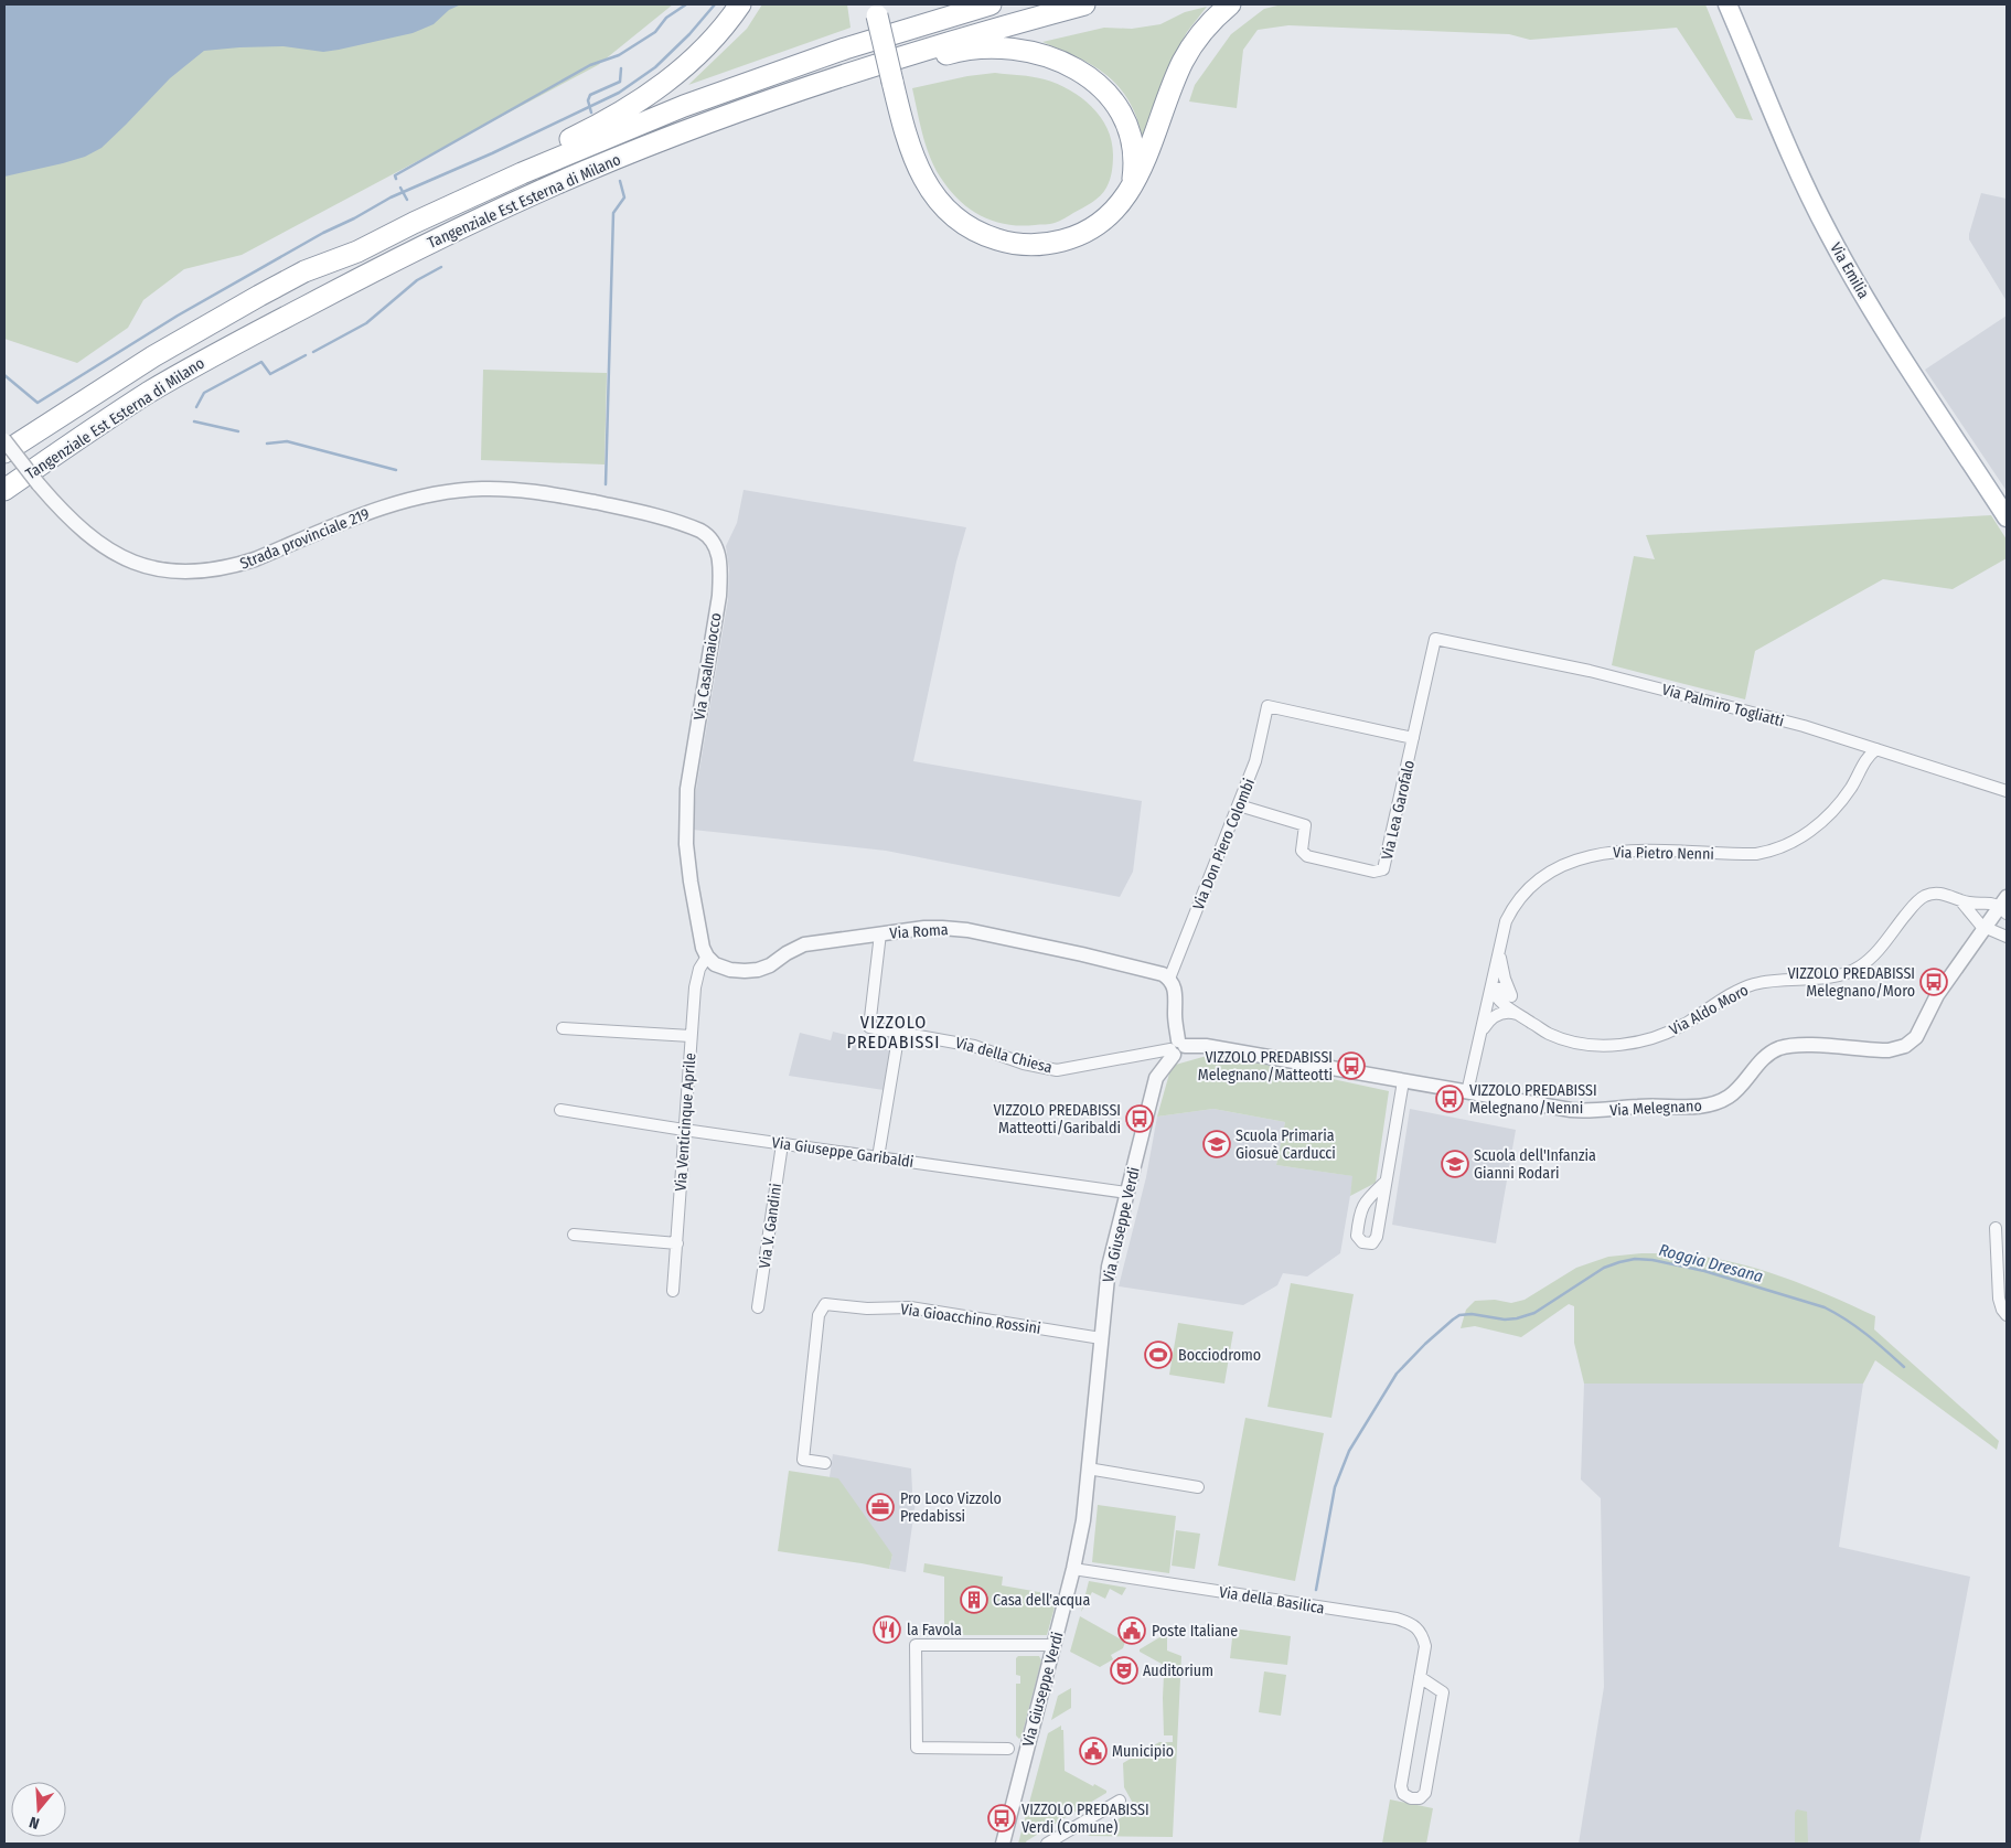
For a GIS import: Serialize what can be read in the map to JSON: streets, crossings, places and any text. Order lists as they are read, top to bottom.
{
  "streets": {
    "highway": ["Tangenziale Est Esterna di Milano"],
    "main road": ["Via Emilia"],
    "street": [
      "Strada provinciale 219",
      "Via Casalmaiocco",
      "Via Palmiro Togliatti",
      "Via Lea Garofalo",
      "Via Don Piero Colombi",
      "Via Pietro Nenni",
      "Via Roma",
      "Via Aldo Moro",
      "Via della Chiesa",
      "Via Melegnano",
      "Via Venticinque Aprile",
      "Via Giuseppe Garibaldi",
      "Via Giuseppe Verdi",
      "Via V. Gandini",
      "Via Gioacchino Rossini",
      "Via della Basilica"
    ]
  },
  "crossings": [
    ["Strada provinciale 219", "Via Casalmaiocco"],
    ["Via Casalmaiocco", "Via Roma"],
    ["Via Casalmaiocco", "Via Venticinque Aprile"],
    ["Via Palmiro Togliatti", "Via Lea Garofalo"],
    ["Via Palmiro Togliatti", "Via Pietro Nenni"],
    ["Via Lea Garofalo", "Via Don Piero Colombi"],
    ["Via Don Piero Colombi", "Via Roma"],
    ["Via Pietro Nenni", "Via Aldo Moro"],
    ["Via Pietro Nenni", "Via Melegnano"],
    ["Via Roma", "Via della Chiesa"],
    ["Via Roma", "Via Venticinque Aprile"],
    ["Via Aldo Moro", "Via Melegnano"],
    ["Via della Chiesa", "Via Melegnano"],
    ["Via della Chiesa", "Via Giuseppe Verdi"],
    ["Via Melegnano", "Via Giuseppe Verdi"],
    ["Via Venticinque Aprile", "Via Giuseppe Garibaldi"],
    ["Via Giuseppe Garibaldi", "Via Giuseppe Verdi"],
    ["Via Giuseppe Garibaldi", "Via V. Gandini"],
    ["Via Giuseppe Verdi", "Via Gioacchino Rossini"],
    ["Via Giuseppe Verdi", "Via della Basilica"]
  ],
  "districts": ["VIZZOLO PREDABISSI"],
  "water": ["Roggia Dresana"],
  "places": {
    "bus stop": [
      "VIZZOLO PREDABISSI Melegnano/Moro",
      "VIZZOLO PREDABISSI Melegnano/Matteotti",
      "VIZZOLO PREDABISSI Melegnano/Nenni",
      "VIZZOLO PREDABISSI Matteotti/Garibaldi",
      "VIZZOLO PREDABISSI Verdi (Comune)"
    ],
    "school or university": ["Scuola Primaria Giosuè Carducci", "Scuola dell'Infanzia Gianni Rodari"],
    "sports": ["Bocciodromo"],
    "office": ["Pro Loco Vizzolo Predabissi"],
    "building": ["Casa dell'acqua"],
    "restaurant": ["la Favola"],
    "public building": ["Poste Italiane", "Municipio"],
    "theatre": ["Auditorium"]
  },
  "north": "bottom"
}
